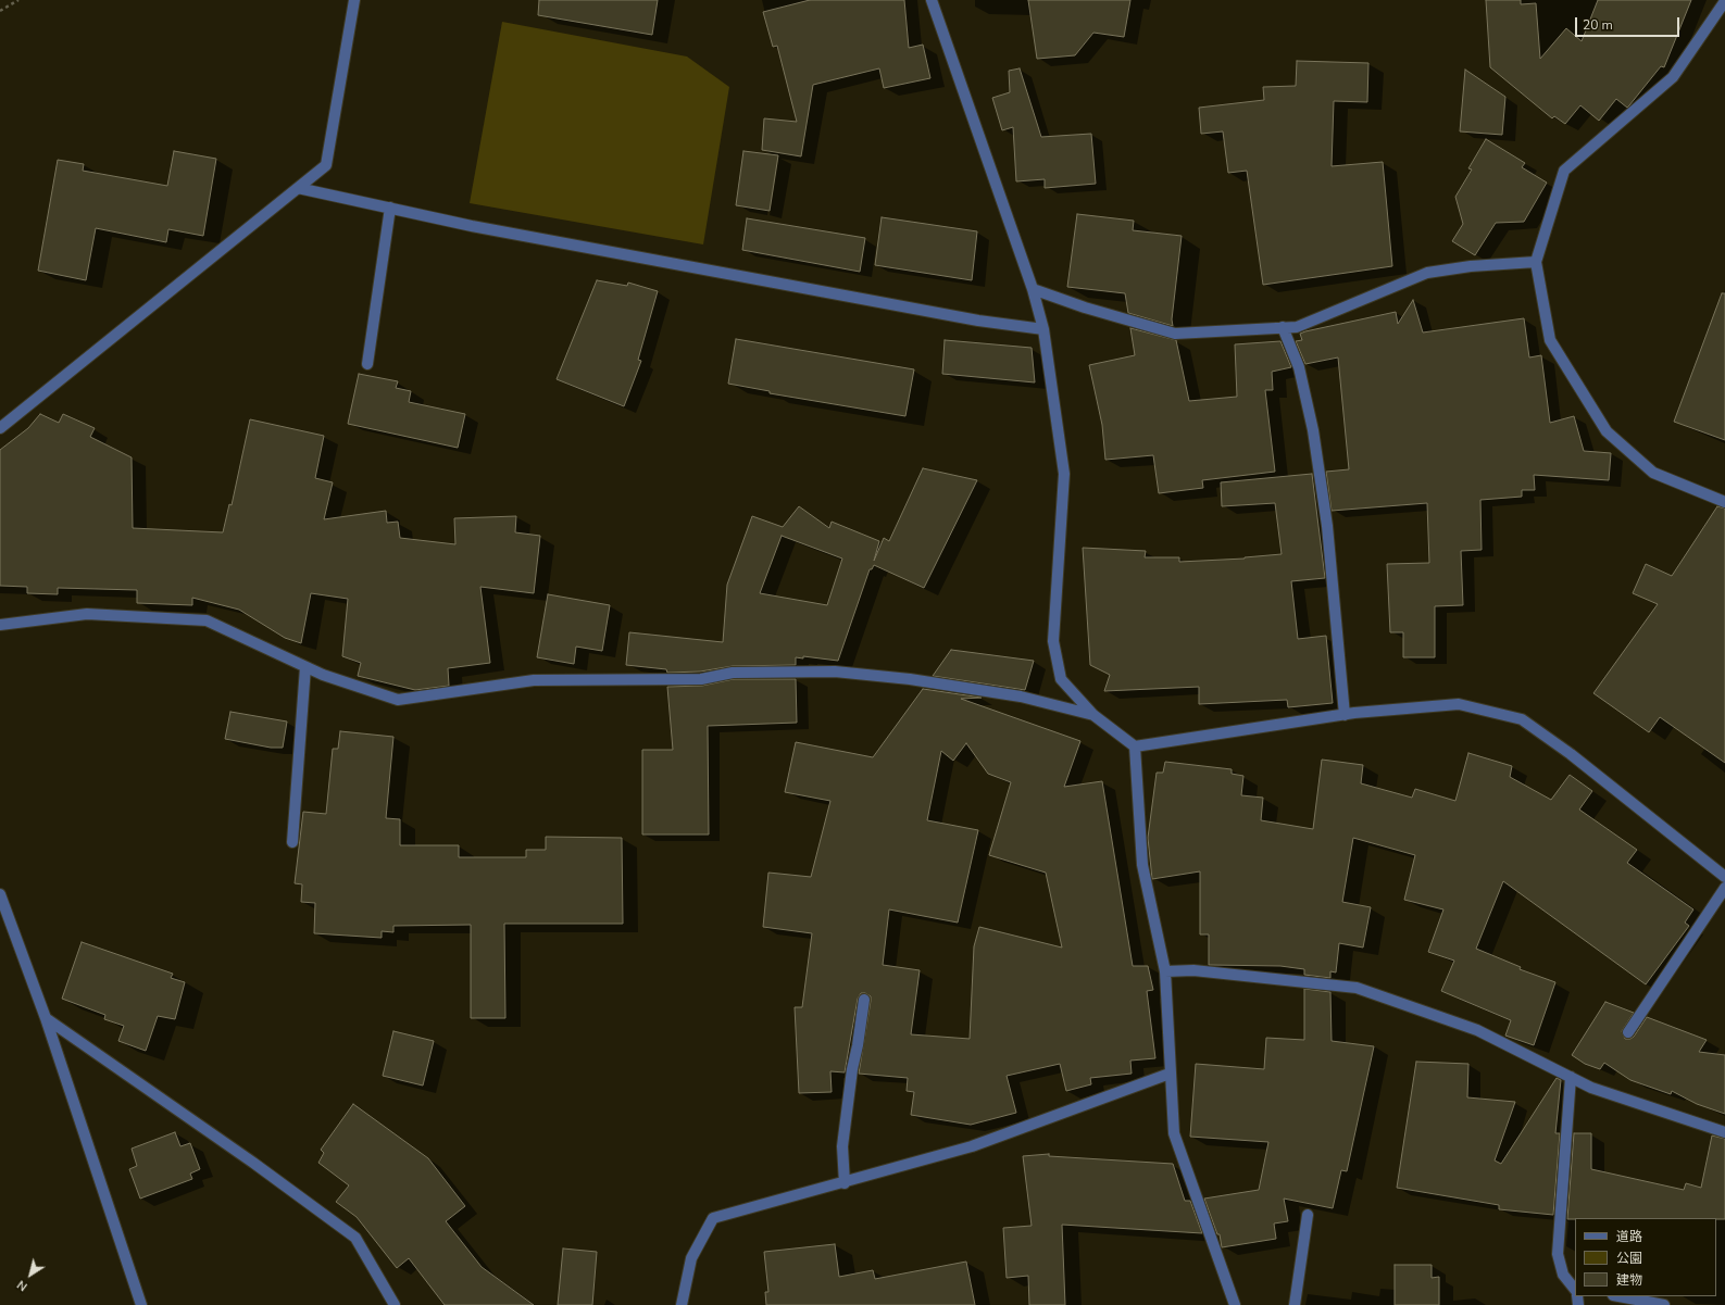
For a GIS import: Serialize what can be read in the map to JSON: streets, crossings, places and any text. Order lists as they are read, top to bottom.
{
  "legend": ["道路", "公園", "建物"],
  "scale_bar": "20 m",
  "north": "bottom left"
}
